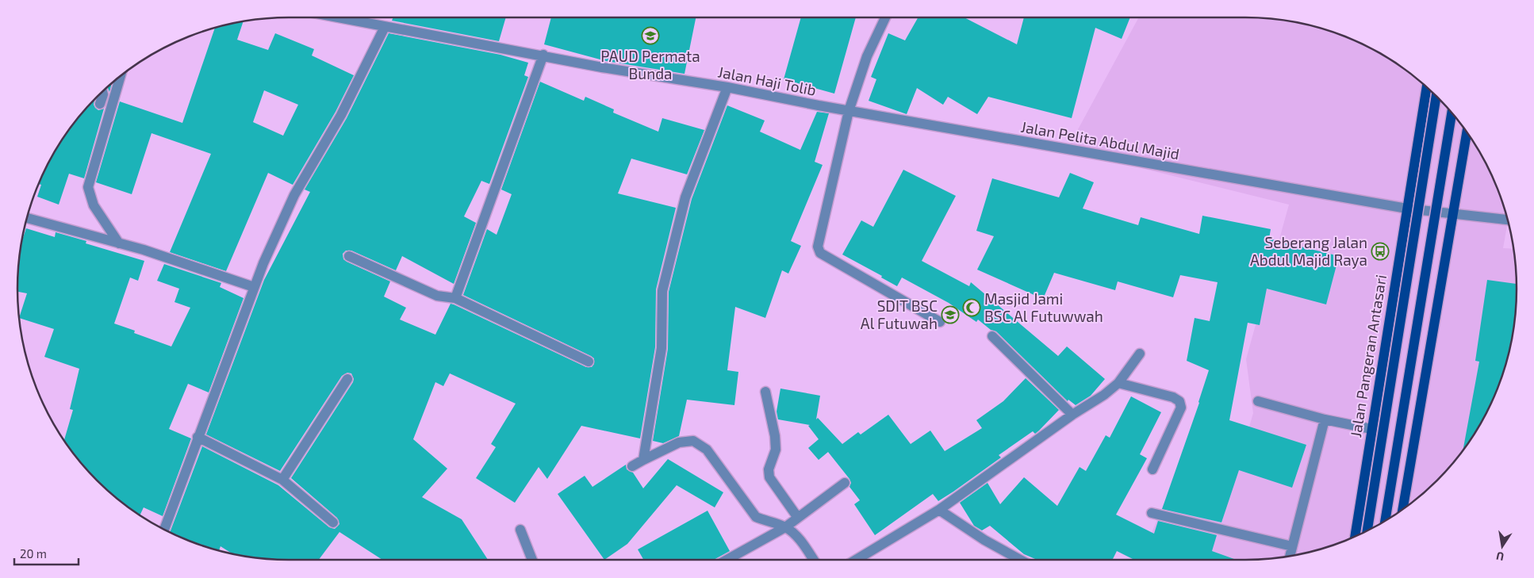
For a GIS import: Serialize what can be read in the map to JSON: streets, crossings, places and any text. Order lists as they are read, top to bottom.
{
  "streets": {
    "main road": ["Jalan Pangeran Antasari"],
    "street": ["Jalan Haji Tolib", "Jalan Pelita Abdul Majid"]
  },
  "crossings": [
    ["Jalan Haji Tolib", "Jalan Pelita Abdul Majid"],
    ["Jalan Pelita Abdul Majid", "Jalan Pangeran Antasari"]
  ],
  "places": {
    "school or university": ["PAUD Permata Bunda", "SDIT BSC Al Futuwah"],
    "bus stop": ["Seberang Jalan Abdul Majid Raya"],
    "mosque": ["Masjid Jami BSC Al Futuwwah"]
  },
  "scale_bar": "20 m",
  "north": "bottom"
}
